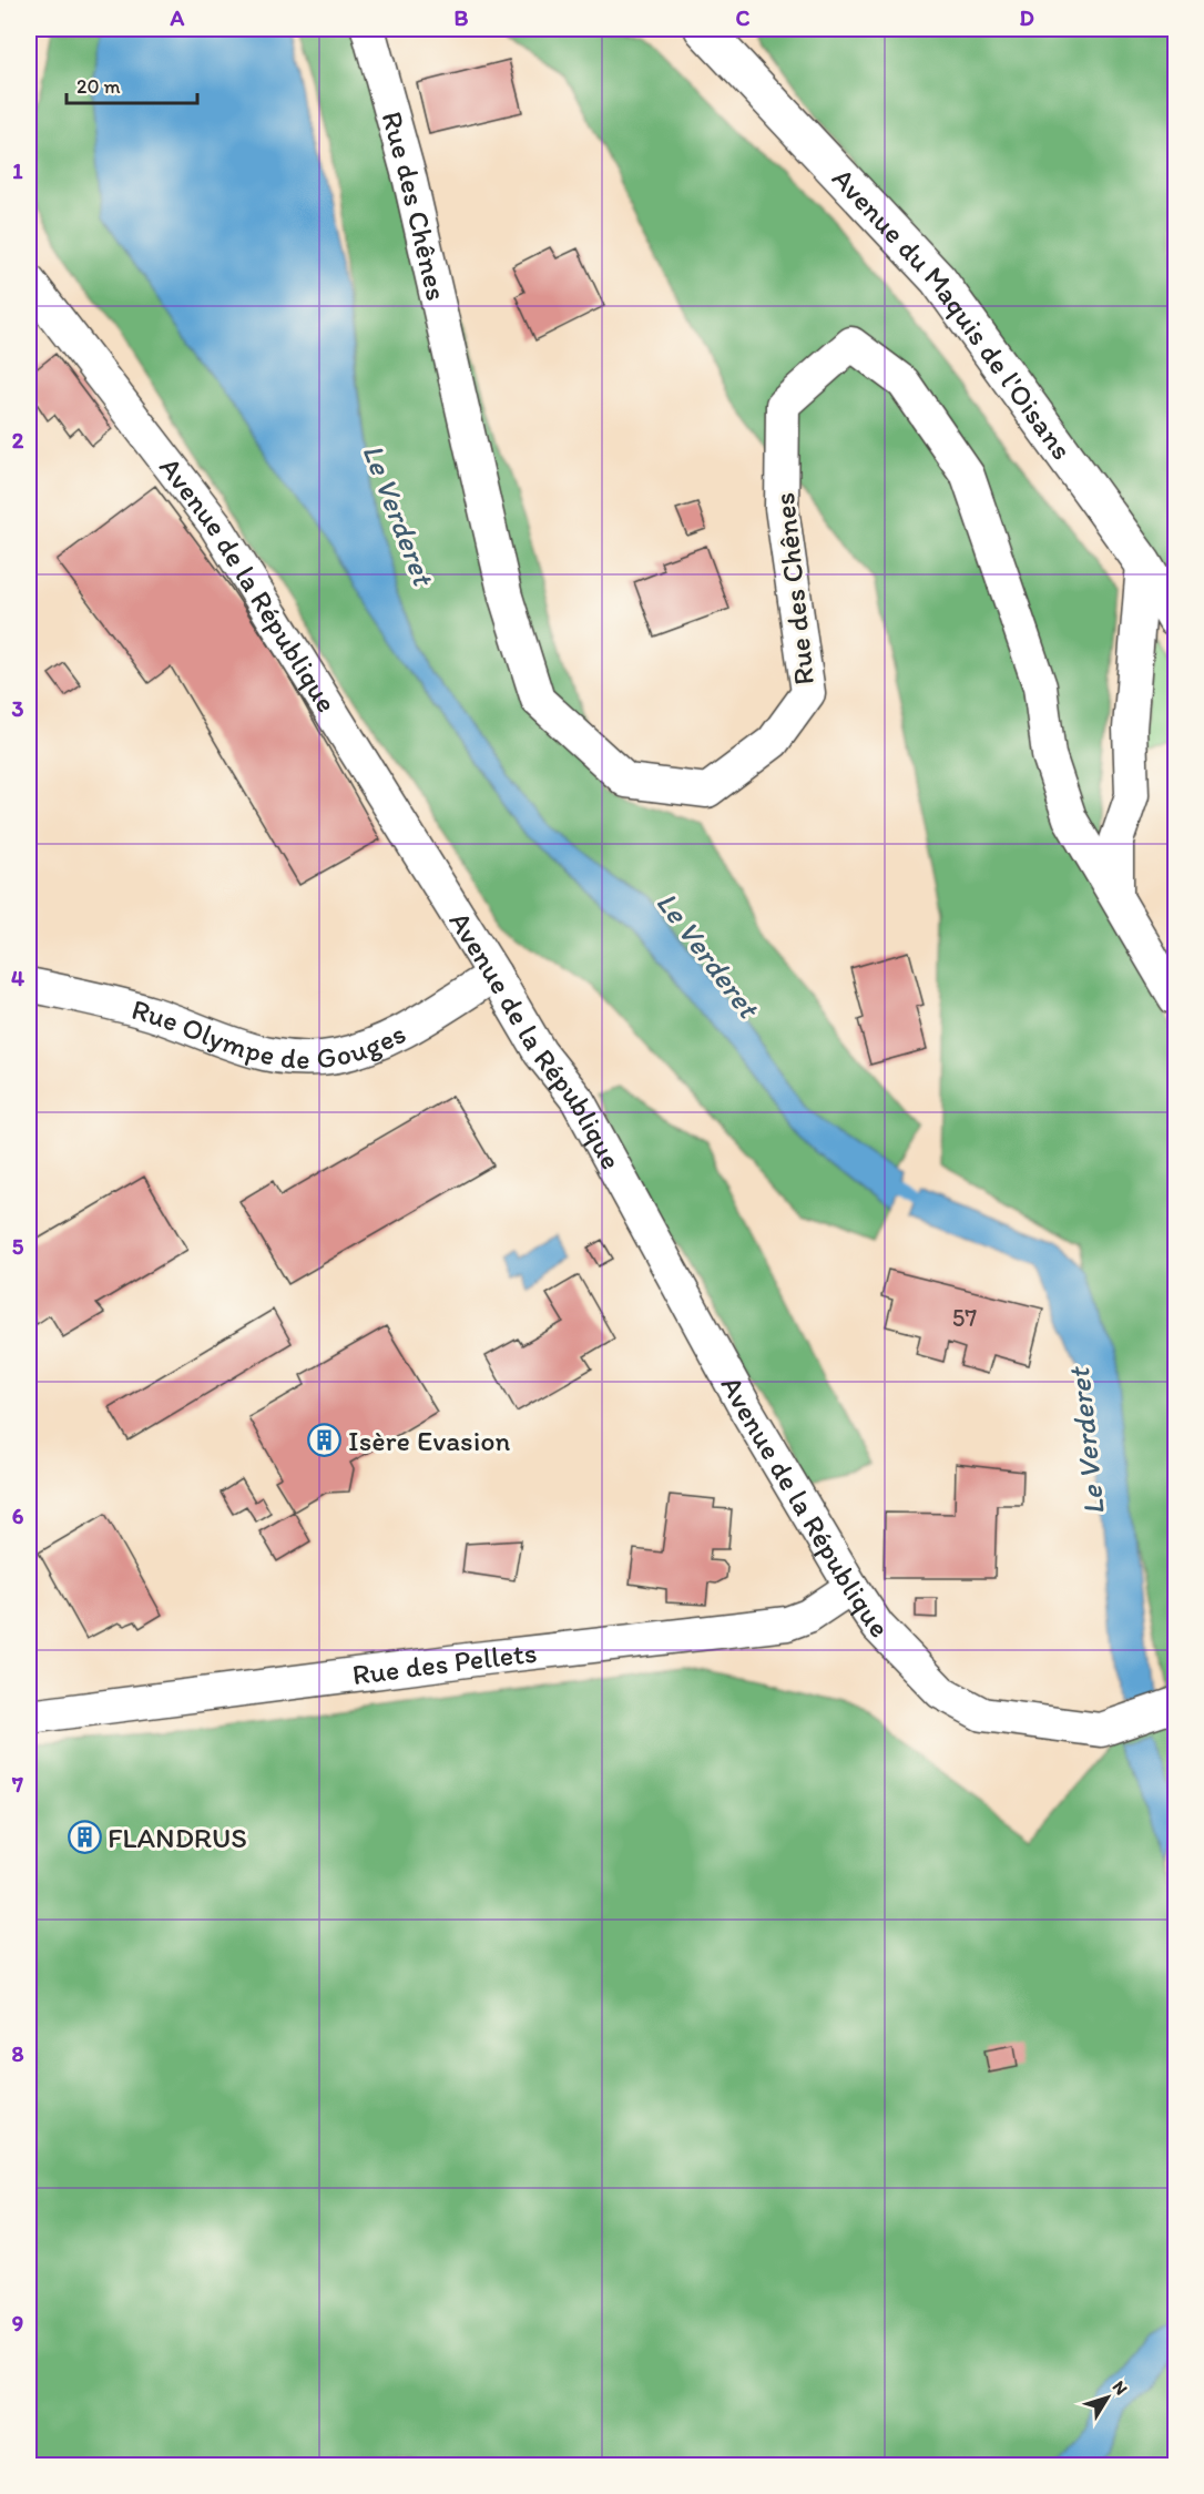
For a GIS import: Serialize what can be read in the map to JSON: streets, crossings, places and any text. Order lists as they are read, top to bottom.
{
  "streets": {
    "main road": ["Avenue du Maquis de l'Oisans"],
    "street": [
      "Rue des Chênes",
      "Avenue de la République",
      "Rue Olympe de Gouges",
      "Rue des Pellets"
    ]
  },
  "crossings": [
    ["Avenue de la République", "Rue Olympe de Gouges"],
    ["Avenue de la République", "Rue des Pellets"]
  ],
  "water": ["Le Verderet"],
  "places": {
    "building": ["Isère Evasion", "FLANDRUS"]
  },
  "house_numbers": ["57"],
  "scale_bar": "20 m",
  "north": "top right",
  "grid": {
    "columns": [
      "A",
      "B",
      "C",
      "D"
    ],
    "rows": [
      "1",
      "2",
      "3",
      "4",
      "5",
      "6",
      "7",
      "8",
      "9"
    ]
  }
}
